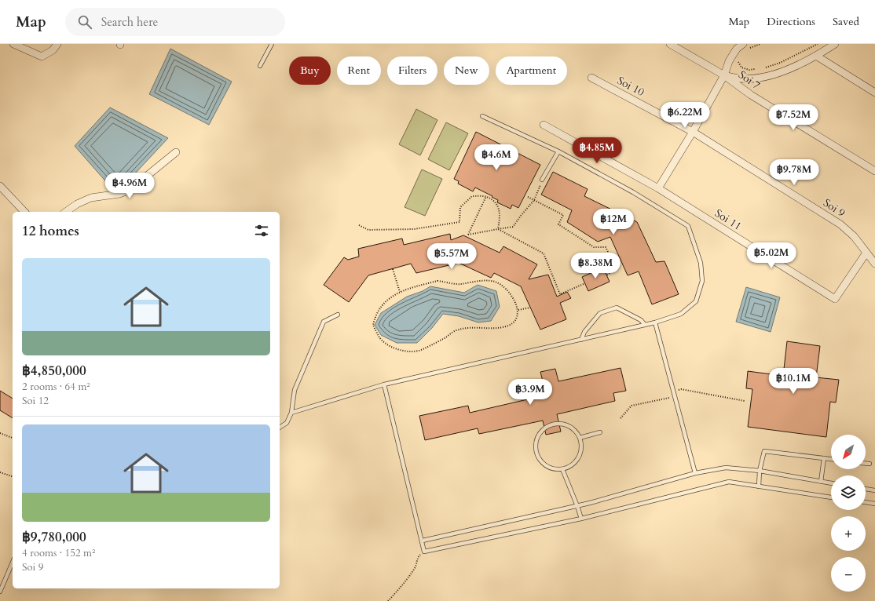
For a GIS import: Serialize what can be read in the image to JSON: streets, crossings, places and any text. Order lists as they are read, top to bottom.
{
  "streets": {
    "street": [
      "Soi 7",
      "Soi 10",
      "Soi 9",
      "Soi 11"
    ]
  },
  "crossings": [
    ["Soi 10", "Soi 9"],
    ["Soi 9", "Soi 11"]
  ],
  "north": "bottom left",
  "page": {
    "header": "Map",
    "search": "Search here",
    "nav": ["Map", "Directions", "Saved"],
    "chip": [
      "Buy",
      "Rent",
      "Filters",
      "New",
      "Apartment"
    ],
    "price": [
      "฿6.22M",
      "฿7.52M",
      "฿4.85M",
      "฿4.6M",
      "฿9.78M",
      "฿4.96M",
      "฿12M",
      "฿5.02M",
      "฿5.57M",
      "฿8.38M",
      "฿10.1M",
      "฿3.9M"
    ],
    "heading": "12 homes",
    "list": [
      {
        "name": "฿4,850,000",
        "note": "2 rooms · 64 m² · Soi 12"
      },
      {
        "name": "฿9,780,000",
        "note": "4 rooms · 152 m² · Soi 9"
      }
    ],
    "map_buttons": ["+", "−"]
  }
}
